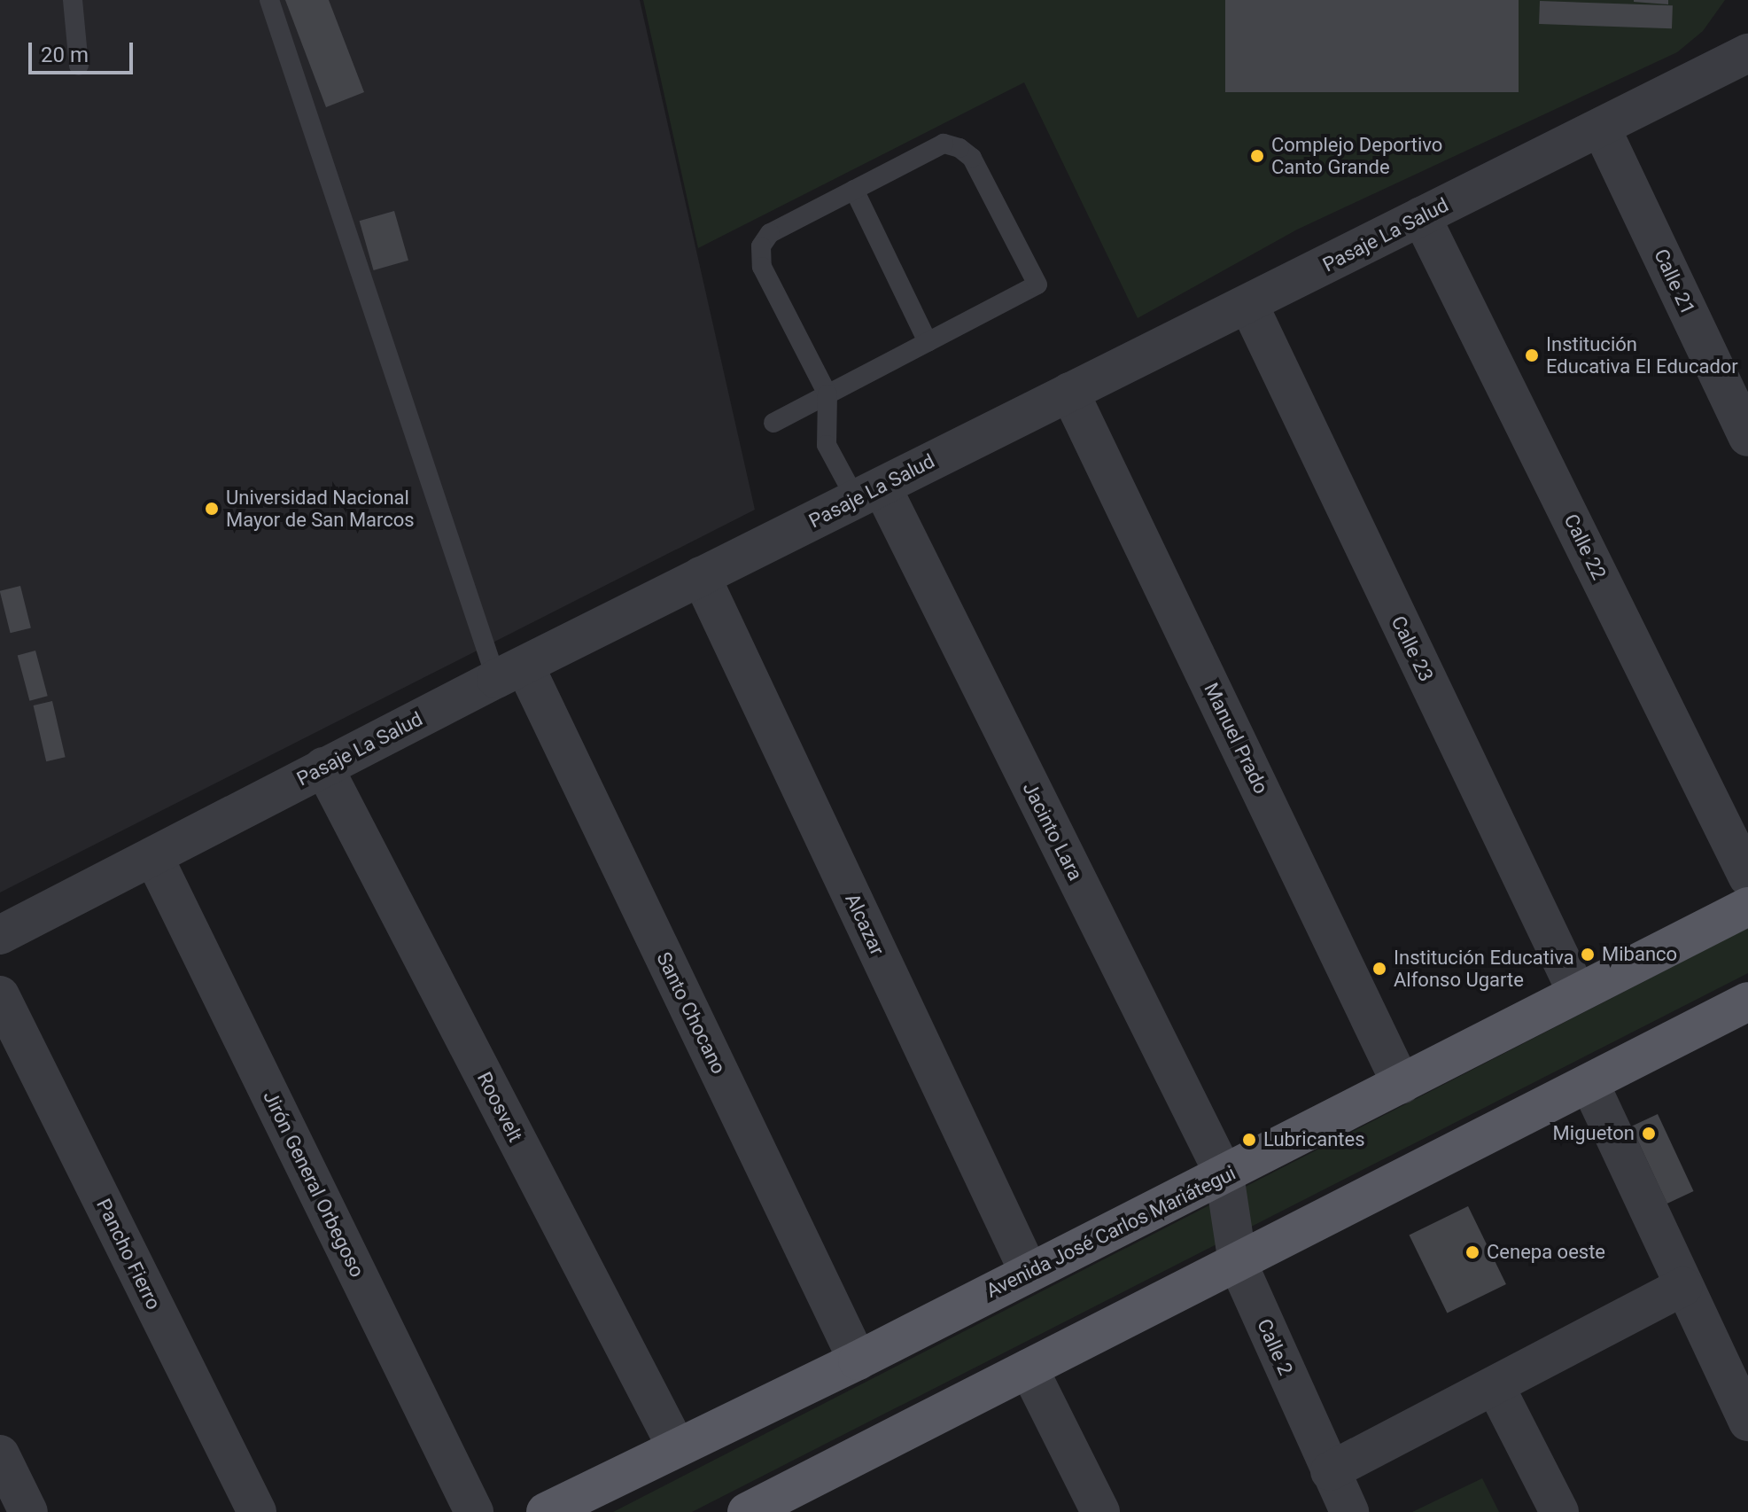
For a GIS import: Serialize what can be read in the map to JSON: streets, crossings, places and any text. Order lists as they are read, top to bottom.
{
  "streets": {
    "main road": ["Avenida José Carlos Mariátegui"],
    "street": [
      "Pasaje La Salud",
      "Calle 21",
      "Calle 22",
      "Calle 23",
      "Manuel Prado",
      "Jacinto Lara",
      "Alcazar",
      "Santo Chocano",
      "Roosvelt",
      "Jirón General Orbegoso",
      "Pancho Fierro",
      "Calle 2"
    ]
  },
  "crossings": [
    ["Pasaje La Salud", "Calle 21"],
    ["Pasaje La Salud", "Calle 22"],
    ["Pasaje La Salud", "Calle 23"],
    ["Pasaje La Salud", "Manuel Prado"],
    ["Pasaje La Salud", "Jacinto Lara"],
    ["Pasaje La Salud", "Alcazar"],
    ["Pasaje La Salud", "Santo Chocano"],
    ["Pasaje La Salud", "Roosvelt"],
    ["Pasaje La Salud", "Jirón General Orbegoso"],
    ["Calle 23", "Avenida José Carlos Mariátegui"],
    ["Manuel Prado", "Avenida José Carlos Mariátegui"],
    ["Jacinto Lara", "Avenida José Carlos Mariátegui"],
    ["Jacinto Lara", "Calle 2"],
    ["Alcazar", "Avenida José Carlos Mariátegui"],
    ["Santo Chocano", "Avenida José Carlos Mariátegui"],
    ["Roosvelt", "Avenida José Carlos Mariátegui"],
    ["Avenida José Carlos Mariátegui", "Calle 2"]
  ],
  "places": [
    "Complejo Deportivo Canto Grande",
    "Institución Educativa El Educador",
    "Universidad Nacional Mayor de San Marcos",
    "Mibanco",
    "Institución Educativa Alfonso Ugarte",
    "Migueton",
    "Lubricantes",
    "Cenepa oeste"
  ],
  "scale_bar": "20 m"
}
